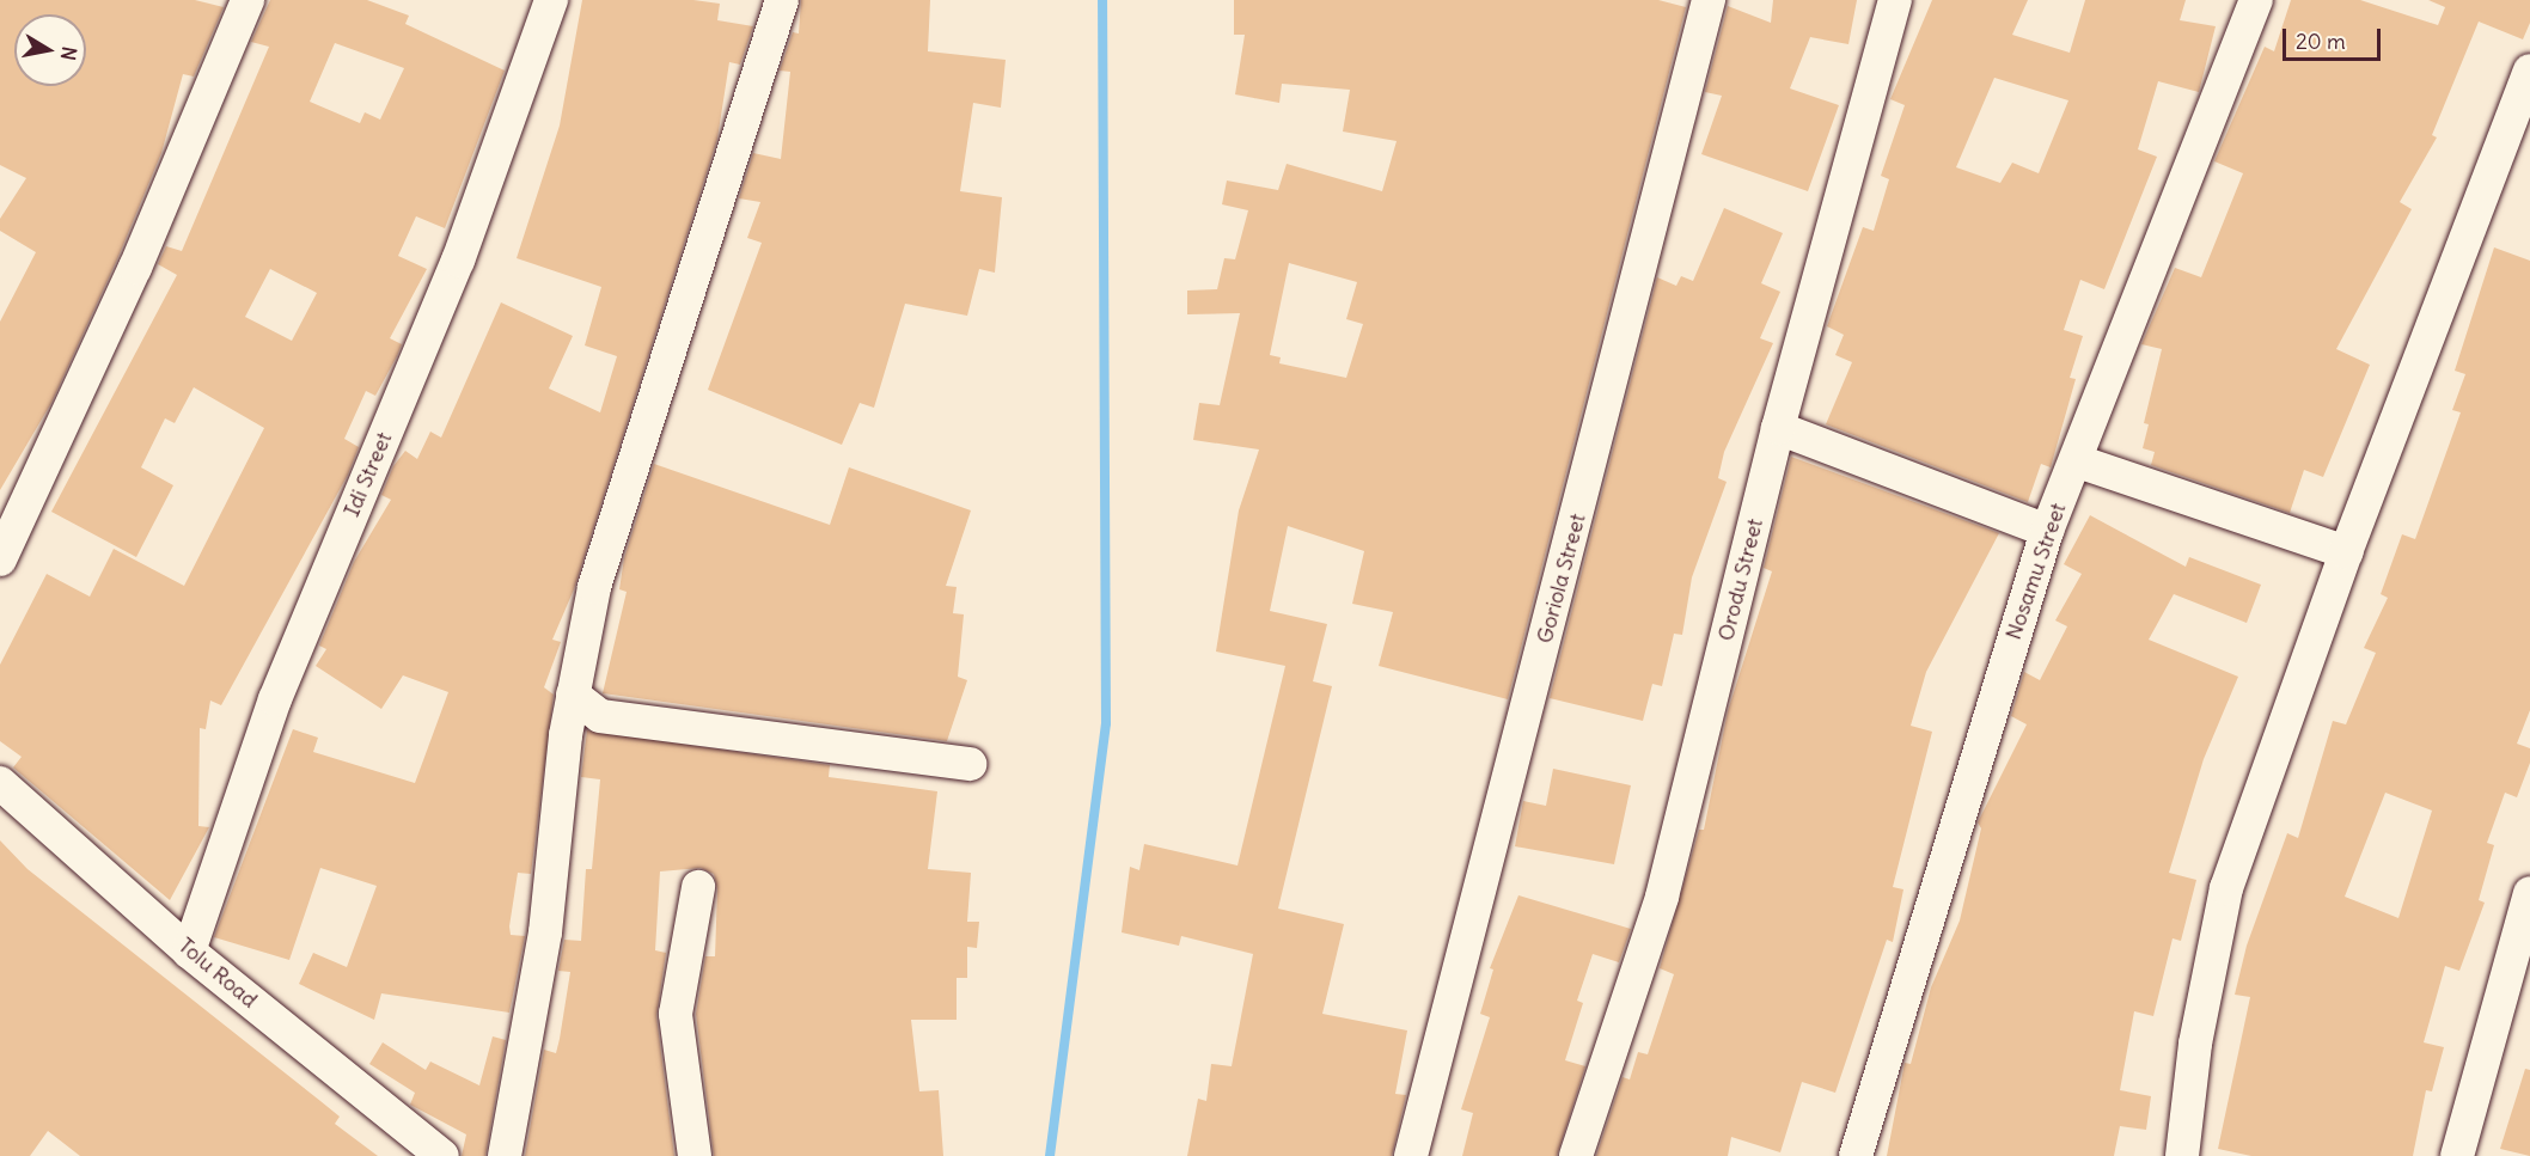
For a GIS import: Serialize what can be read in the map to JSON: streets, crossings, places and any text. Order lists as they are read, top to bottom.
{
  "streets": {
    "street": [
      "Idi Street",
      "Nosamu Street",
      "Goriola Street",
      "Orodu Street",
      "Tolu Road"
    ]
  },
  "crossings": [
    ["Idi Street", "Tolu Road"]
  ],
  "scale_bar": "20 m",
  "north": "right"
}
